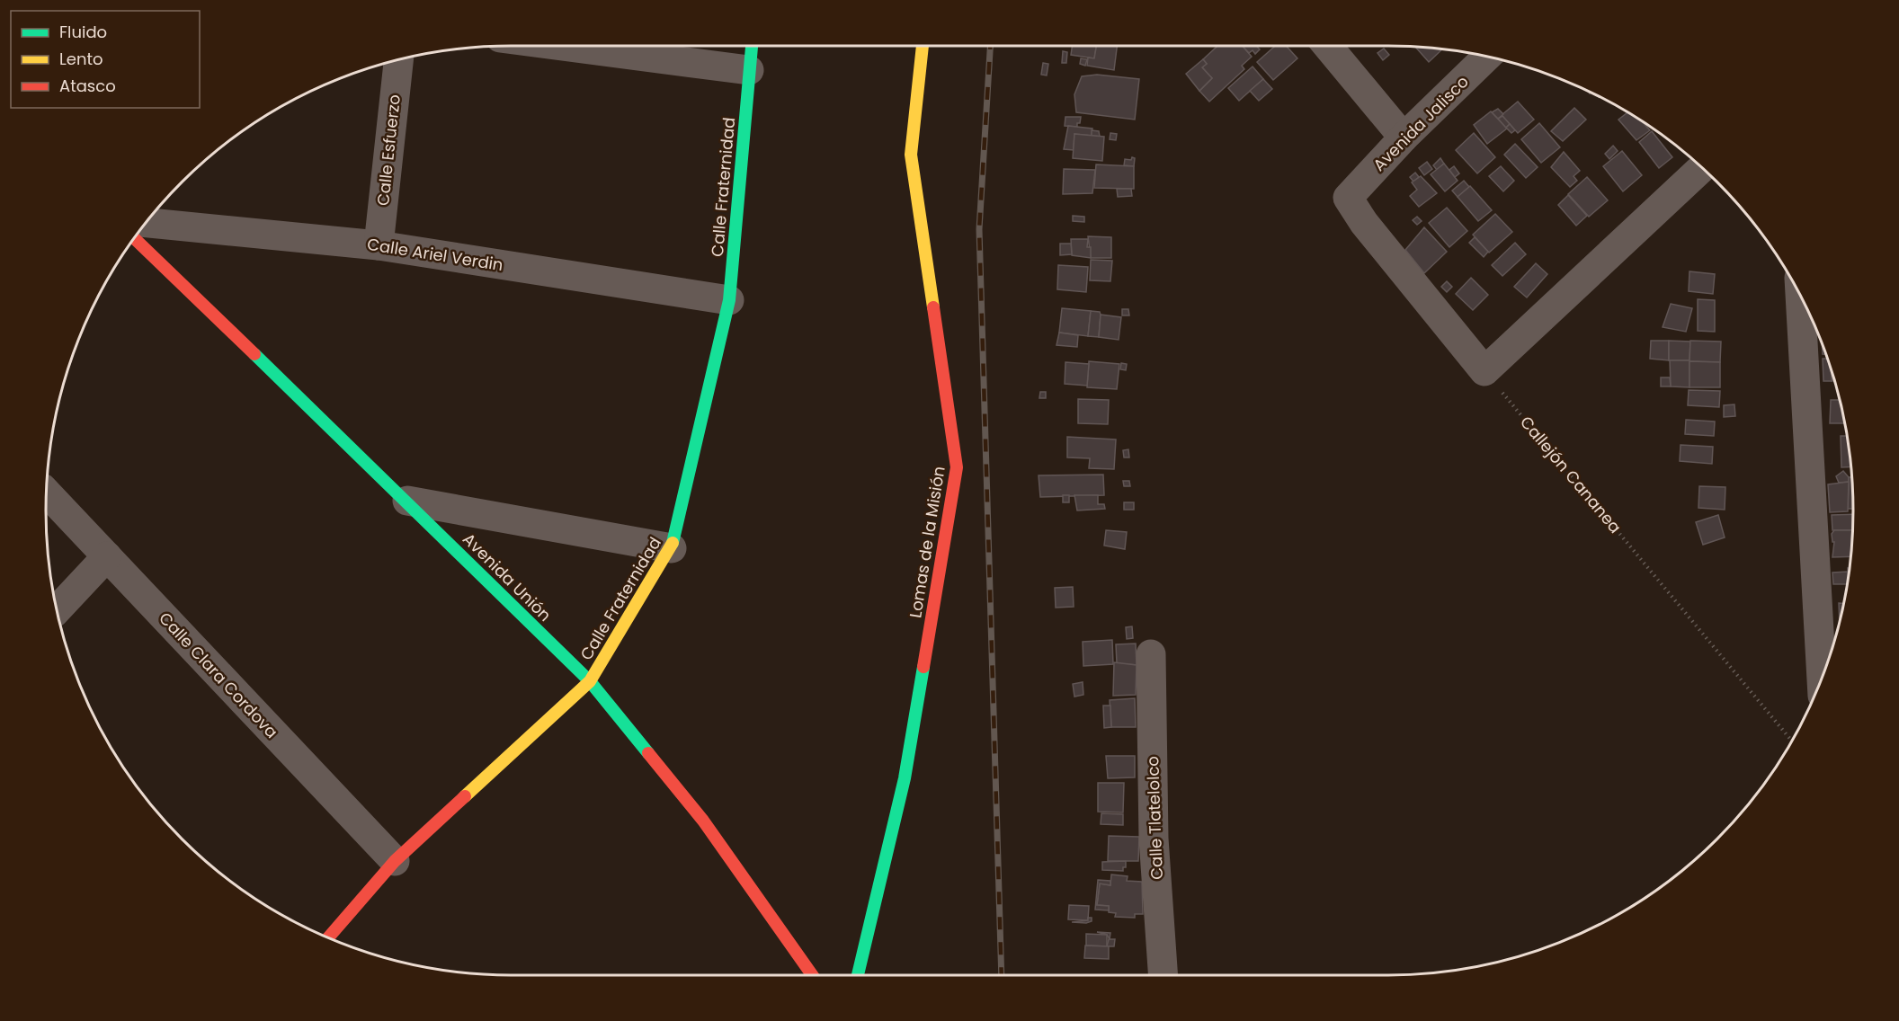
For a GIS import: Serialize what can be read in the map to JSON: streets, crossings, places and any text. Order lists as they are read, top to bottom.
{
  "streets": {
    "street": [
      "Avenida Jalisco",
      "Calle Esfuerzo",
      "Calle Fraternidad",
      "Calle Ariel Verdin",
      "Lomas de la Misión",
      "Avenida Unión",
      "Calle Clara Cordova",
      "Calle Tlatelolco"
    ],
    "path": ["Callejón Cananea"]
  },
  "crossings": [
    ["Avenida Jalisco", "Callejón Cananea"],
    ["Calle Esfuerzo", "Calle Ariel Verdin"],
    ["Calle Fraternidad", "Calle Ariel Verdin"],
    ["Calle Fraternidad", "Avenida Unión"],
    ["Calle Fraternidad", "Calle Clara Cordova"]
  ],
  "legend": ["Fluido", "Lento", "Atasco"]
}
